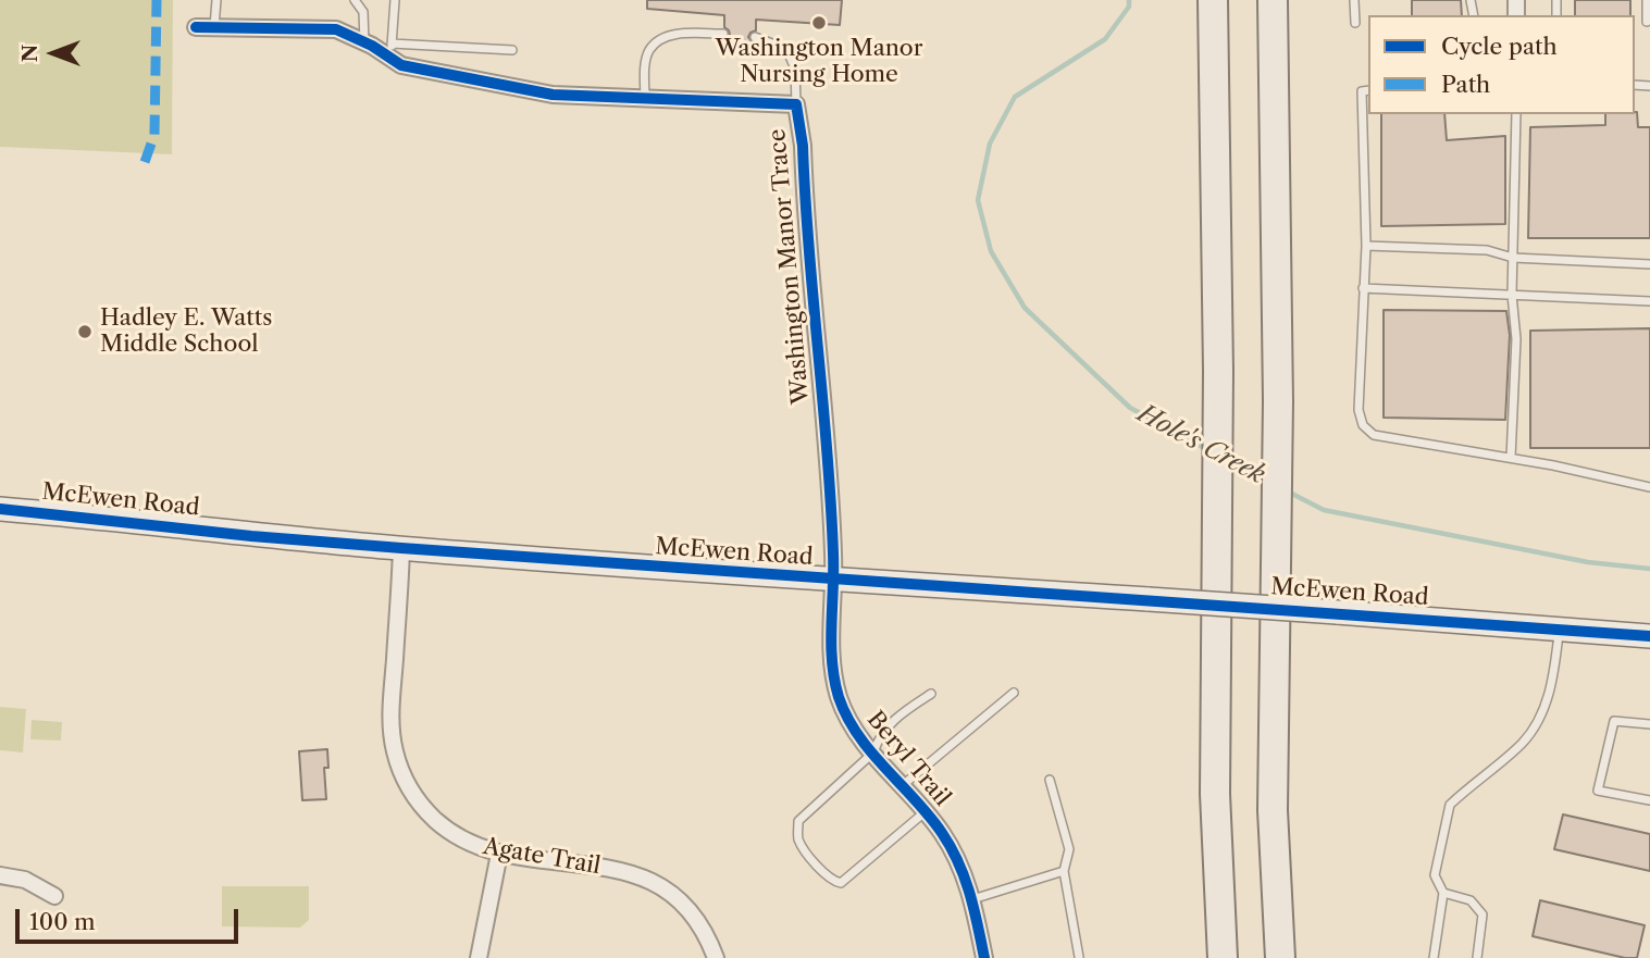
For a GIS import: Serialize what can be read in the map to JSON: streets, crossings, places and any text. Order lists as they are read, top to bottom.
{
  "streets": {
    "street": [
      "Washington Manor Trace",
      "McEwen Road",
      "Beryl Trail",
      "Agate Trail"
    ]
  },
  "crossings": [
    ["Washington Manor Trace", "McEwen Road"],
    ["Washington Manor Trace", "Beryl Trail"],
    ["McEwen Road", "Beryl Trail"],
    ["McEwen Road", "Agate Trail"]
  ],
  "water": ["Hole's Creek"],
  "places": ["Washington Manor Nursing Home", "Hadley E. Watts Middle School"],
  "legend": ["Cycle path", "Path"],
  "scale_bar": "100 m",
  "north": "left"
}
